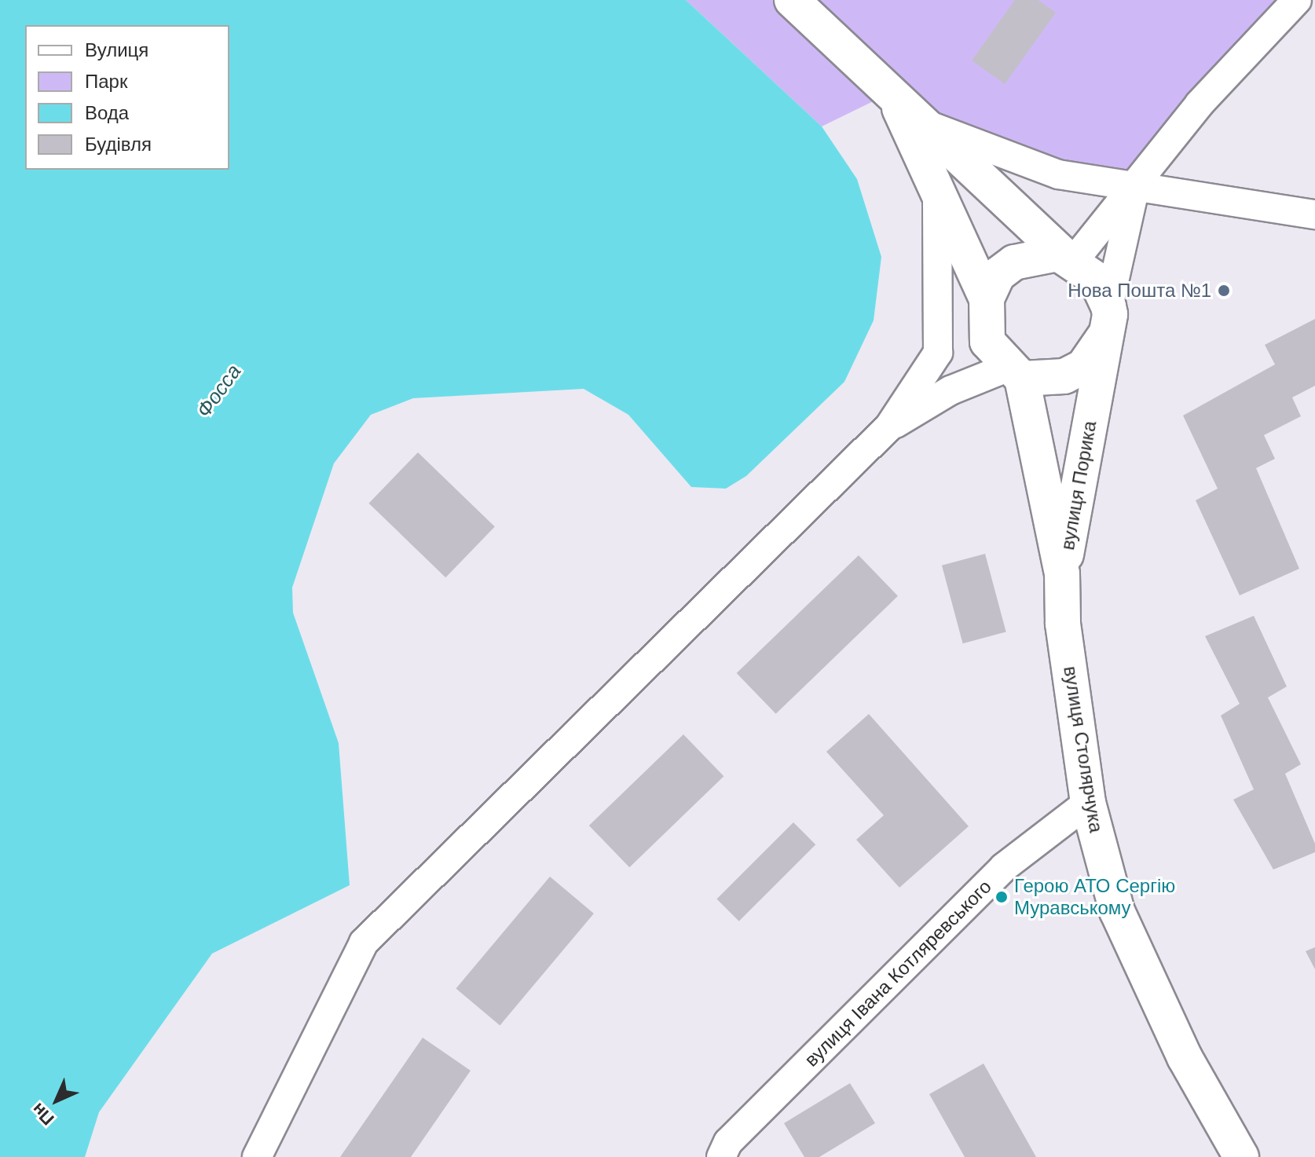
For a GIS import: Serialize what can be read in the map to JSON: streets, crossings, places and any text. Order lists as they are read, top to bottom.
{
  "streets": {
    "main road": ["вулиця Порика", "вулиця Столярчука"],
    "street": ["вулиця Івана Котляревського"]
  },
  "crossings": [
    ["вулиця Порика", "вулиця Столярчука"],
    ["вулиця Столярчука", "вулиця Івана Котляревського"]
  ],
  "water": ["Фосса"],
  "places": ["Нова Пошта №1", "Герою АТО Сергію Муравському"],
  "legend": [
    "Вулиця",
    "Парк",
    "Вода",
    "Будівля"
  ],
  "north": "bottom left"
}
